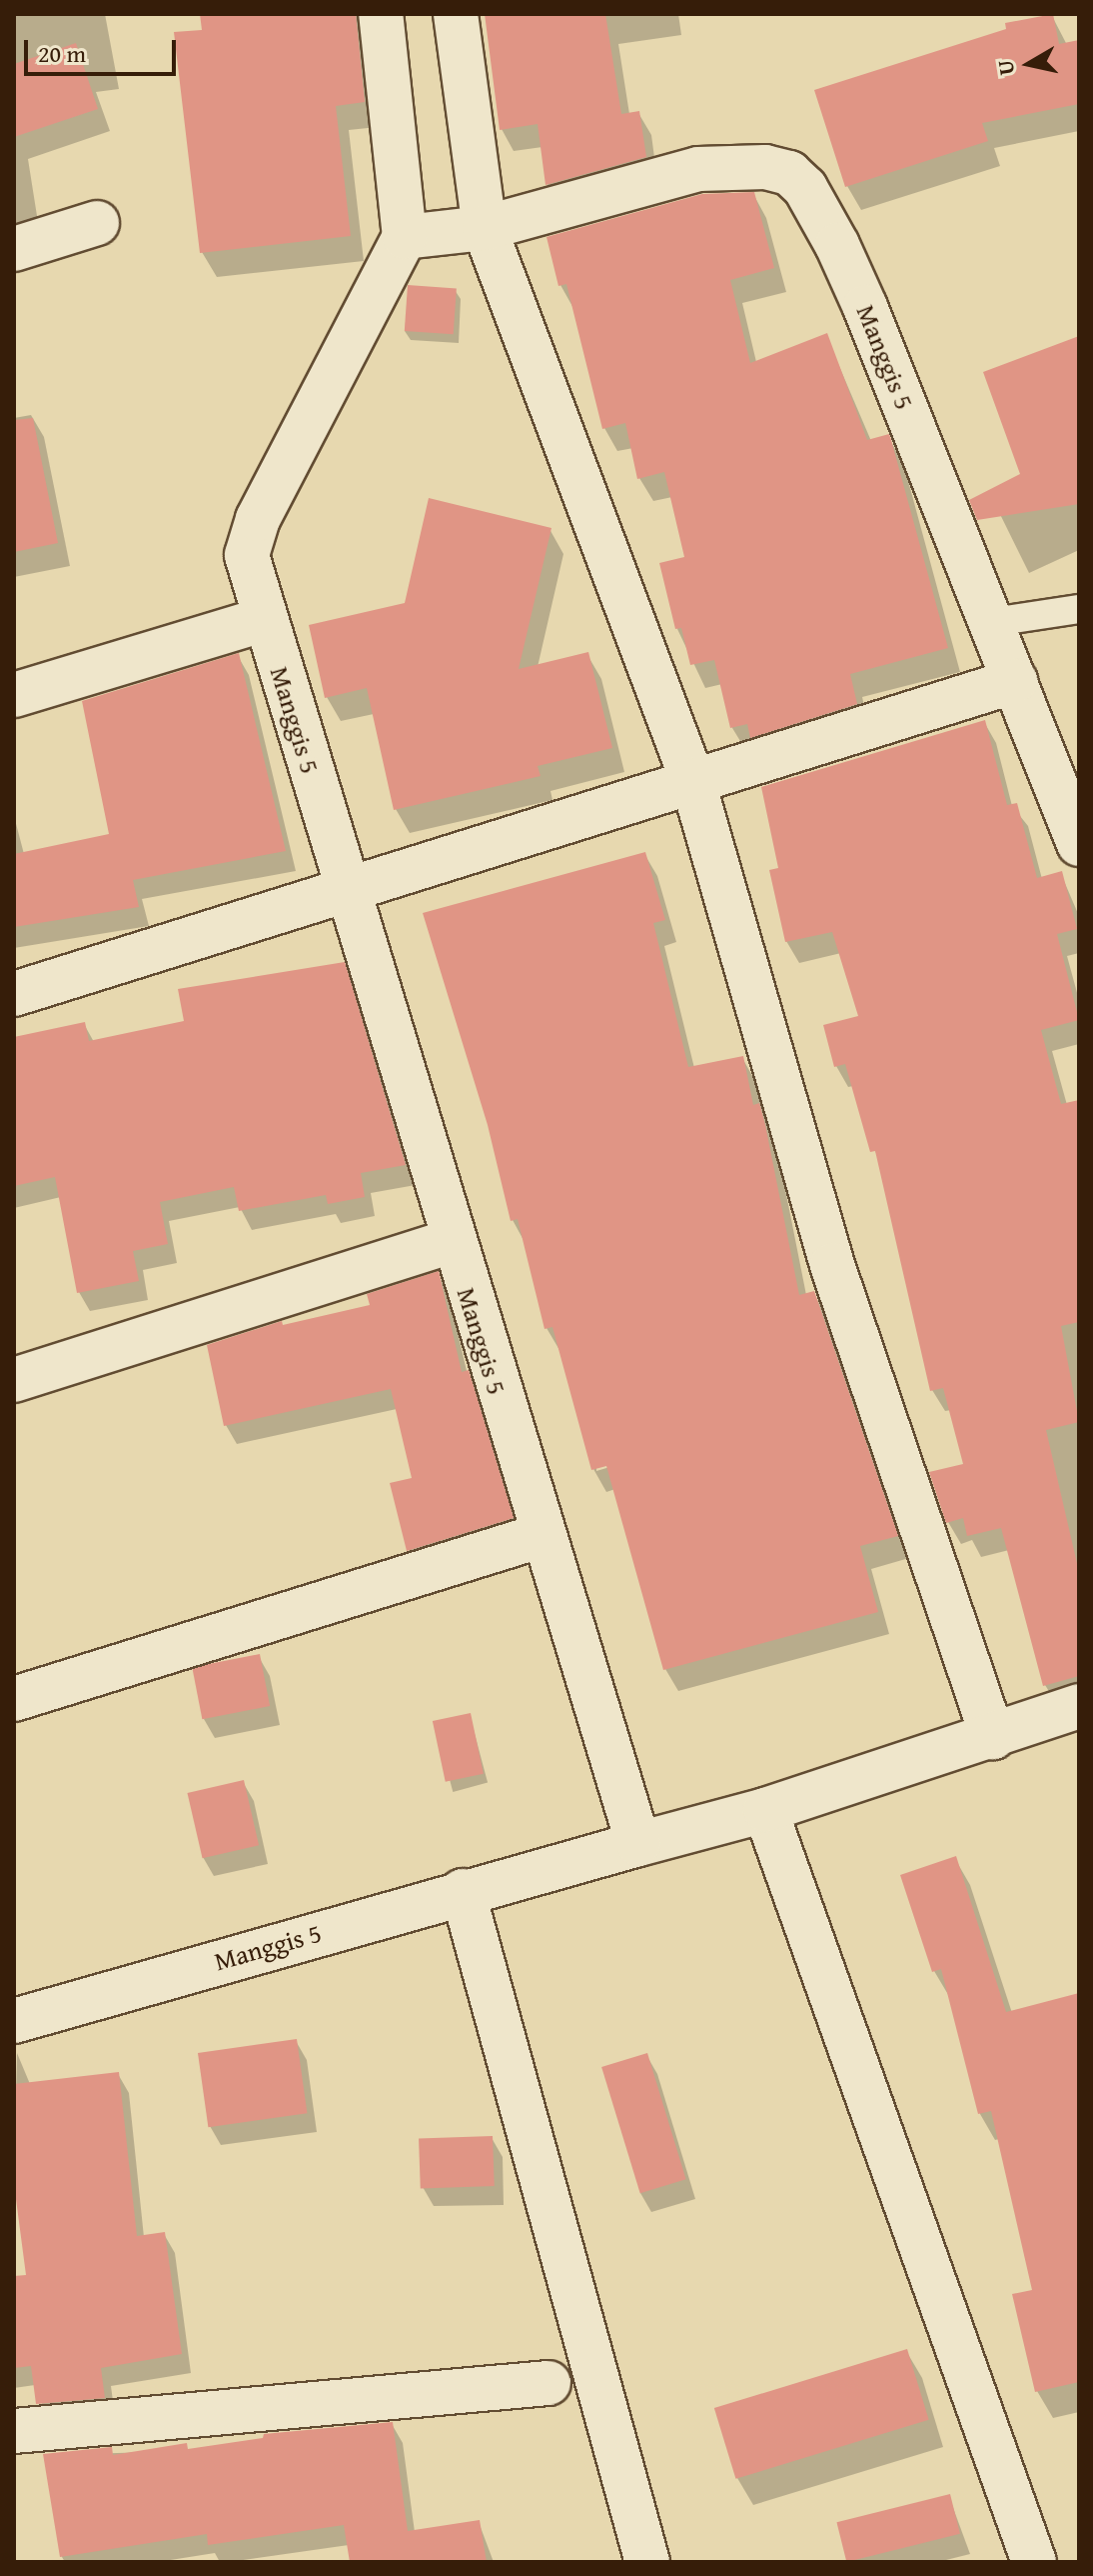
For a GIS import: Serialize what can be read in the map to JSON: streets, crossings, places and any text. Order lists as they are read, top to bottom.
{
  "streets": {
    "street": ["Manggis 5"]
  },
  "scale_bar": "20 m",
  "north": "left"
}
